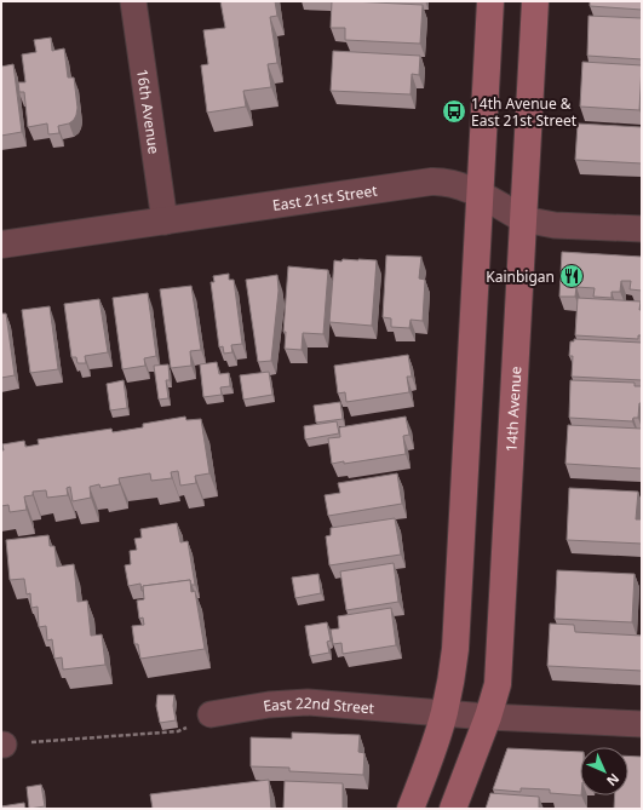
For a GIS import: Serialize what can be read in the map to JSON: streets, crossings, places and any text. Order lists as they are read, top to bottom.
{
  "streets": {
    "main road": ["14th Avenue"],
    "street": ["16th Avenue", "East 21st Street", "East 22nd Street"]
  },
  "crossings": [
    ["16th Avenue", "East 21st Street"],
    ["East 21st Street", "14th Avenue"],
    ["14th Avenue", "East 22nd Street"]
  ],
  "places": {
    "bus stop": ["14th Avenue & East 21st Street"],
    "restaurant": ["Kainbigan"]
  },
  "north": "bottom right"
}
